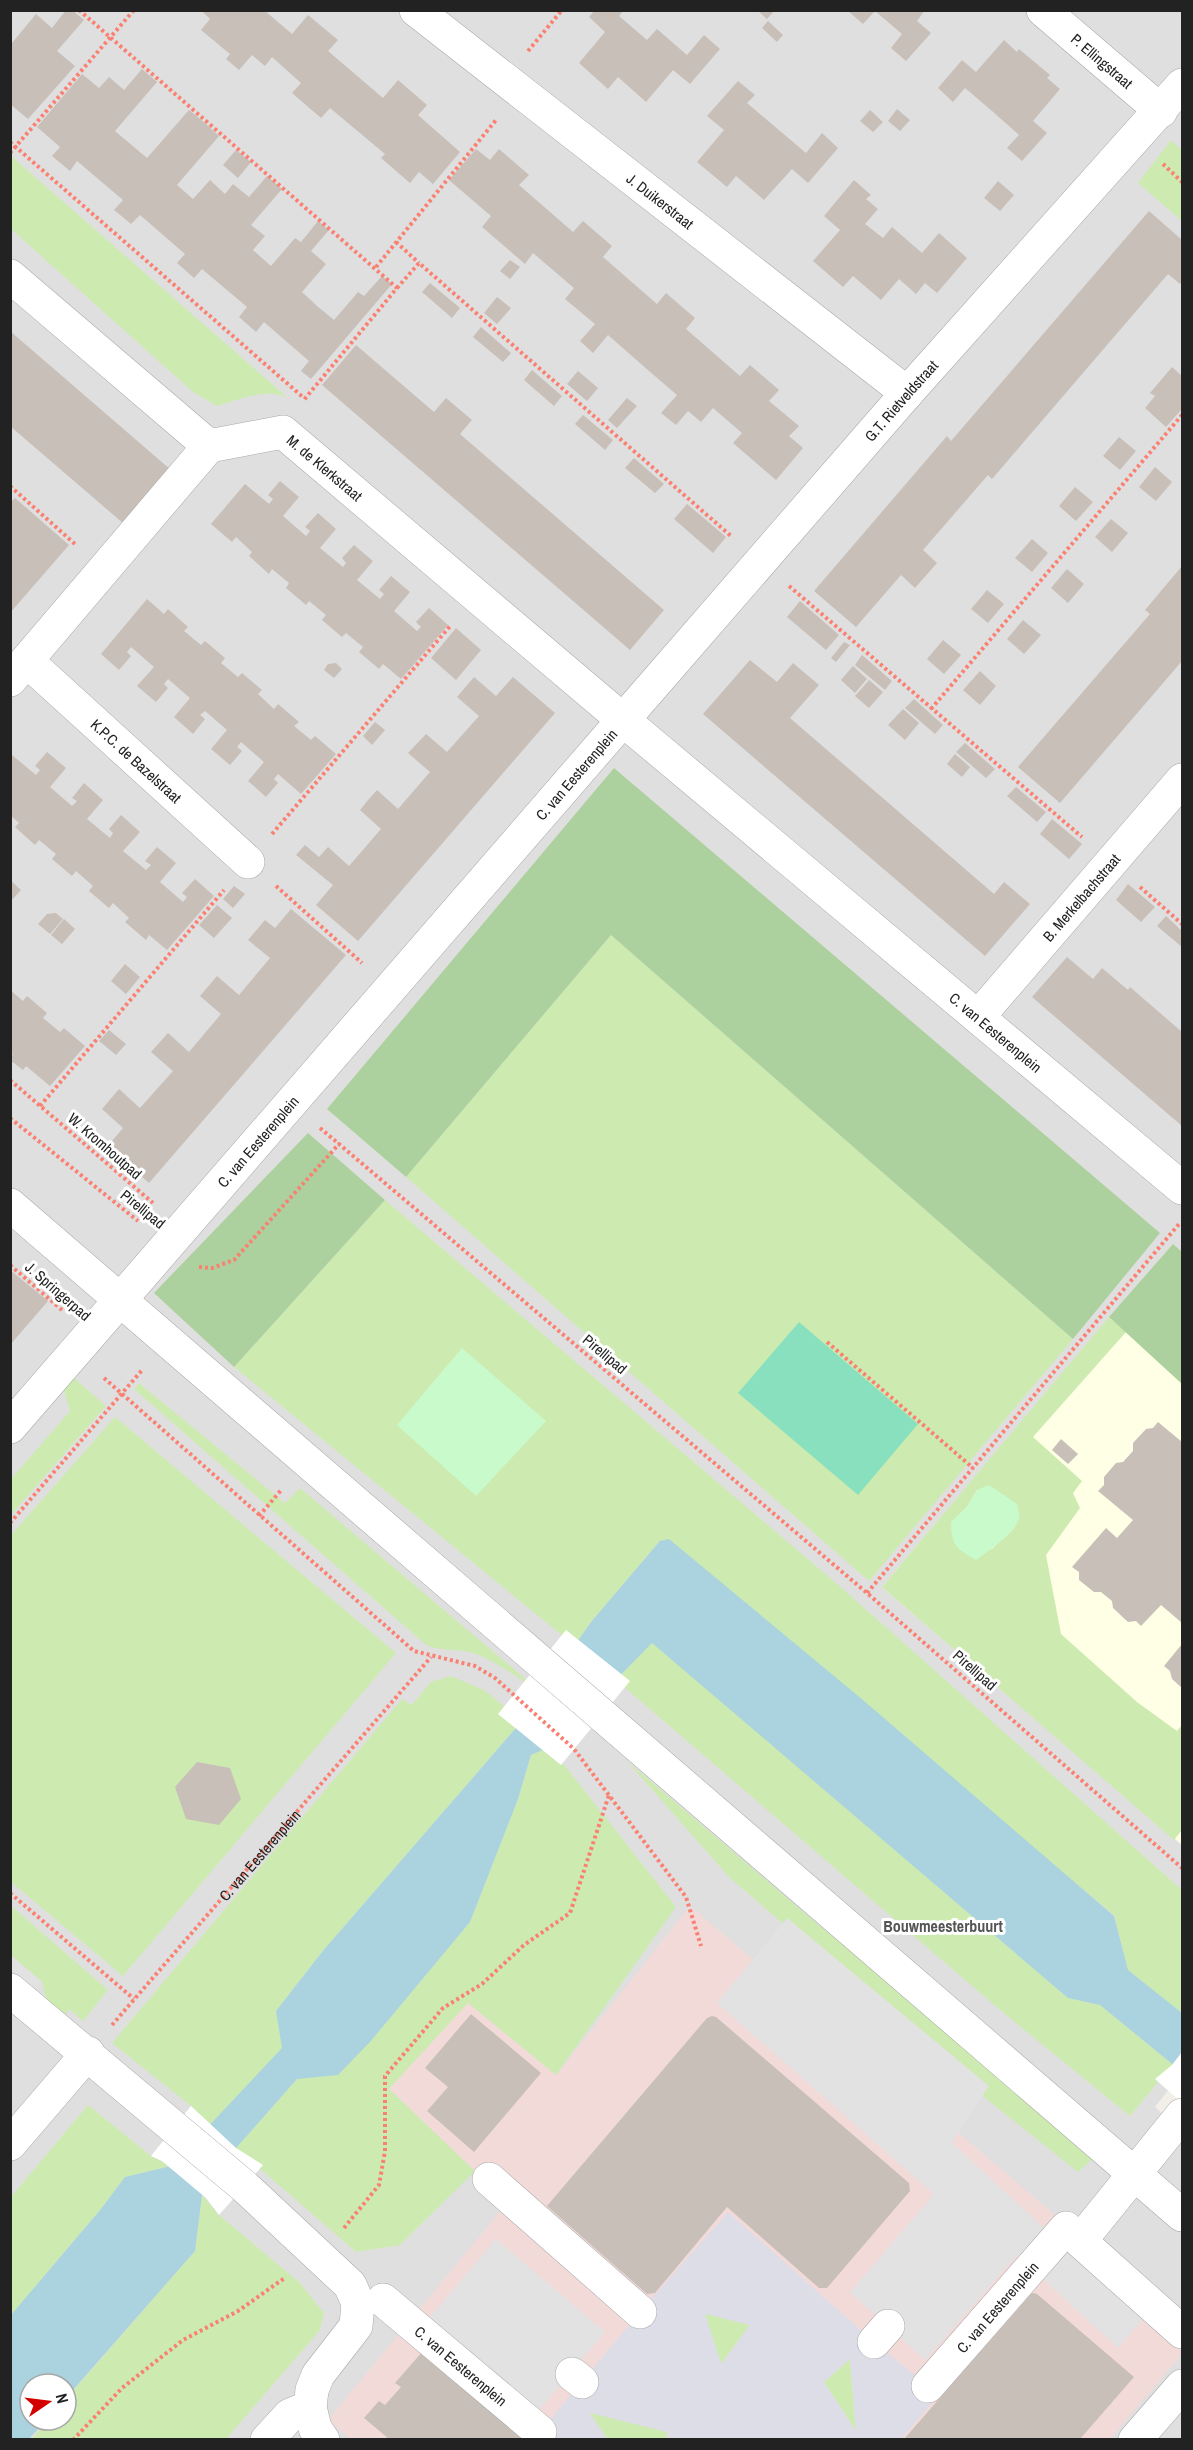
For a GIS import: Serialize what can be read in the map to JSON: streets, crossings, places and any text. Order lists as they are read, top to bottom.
{
  "streets": {
    "street": [
      "P. Ellingstraat",
      "J. Duikerstraat",
      "G.T. Rietveldstraat",
      "M. de Klerkstraat",
      "K.P.C. de Bazelstraat",
      "C. van Eesterenplein",
      "B. Merkelbachstraat"
    ],
    "path": ["W. Kromhoutpad", "Pirellipad", "J. Springerpad"]
  },
  "crossings": [
    ["P. Ellingstraat", "G.T. Rietveldstraat"],
    ["J. Duikerstraat", "G.T. Rietveldstraat"],
    ["G.T. Rietveldstraat", "M. de Klerkstraat"],
    ["G.T. Rietveldstraat", "C. van Eesterenplein"],
    ["M. de Klerkstraat", "K.P.C. de Bazelstraat"],
    ["M. de Klerkstraat", "C. van Eesterenplein"],
    ["C. van Eesterenplein", "B. Merkelbachstraat"],
    ["C. van Eesterenplein", "W. Kromhoutpad"],
    ["C. van Eesterenplein", "Pirellipad"],
    ["C. van Eesterenplein", "J. Springerpad"],
    ["W. Kromhoutpad", "Pirellipad"]
  ],
  "districts": ["Bouwmeesterbuurt"],
  "north": "right"
}
